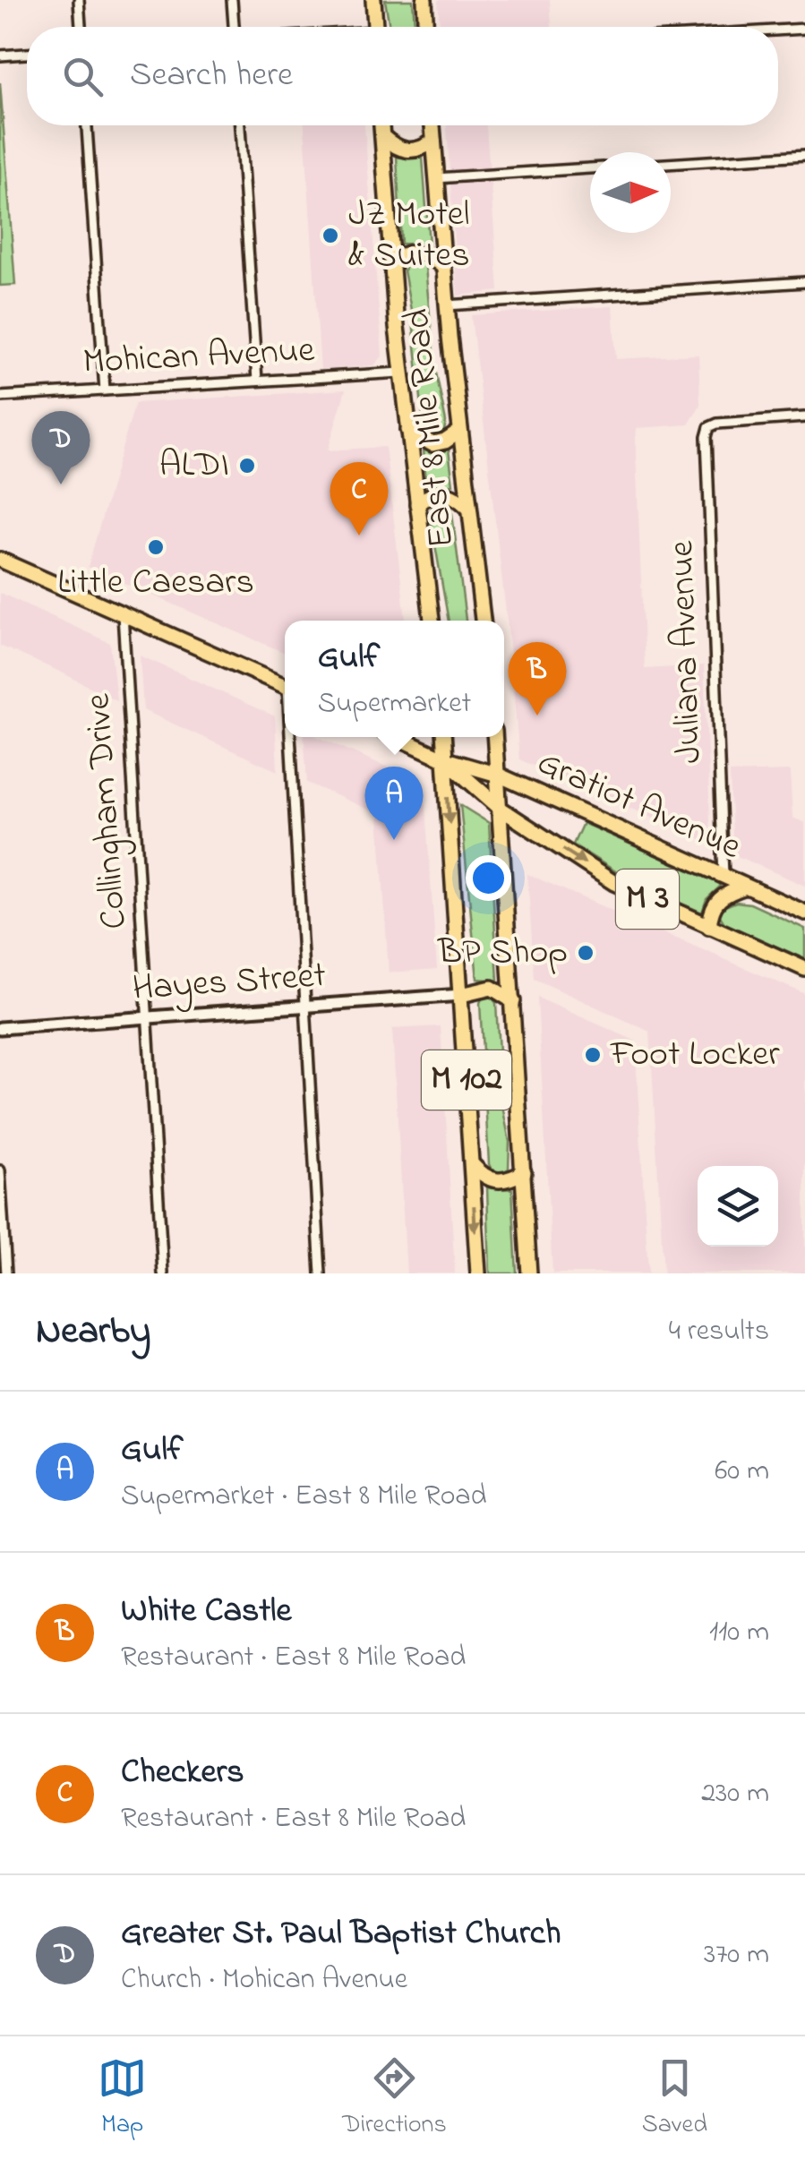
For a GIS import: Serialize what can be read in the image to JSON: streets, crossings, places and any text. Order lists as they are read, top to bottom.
{
  "streets": {
    "main road": [
      "East 8 Mile Road",
      "Gratiot Avenue",
      "M 3",
      "M 102"
    ],
    "street": [
      "Mohican Avenue",
      "Juliana Avenue",
      "Collingham Drive",
      "Hayes Street"
    ]
  },
  "crossings": [
    ["Mohican Avenue", "East 8 Mile Road"],
    ["Juliana Avenue", "Gratiot Avenue"],
    ["Gratiot Avenue", "M 102"],
    ["Collingham Drive", "Hayes Street"],
    ["Hayes Street", "M 102"]
  ],
  "places": [
    "JZ Motel & Suites",
    "ALDI",
    "Little Caesars",
    "BP Shop",
    "Foot Locker"
  ],
  "north": "right",
  "page": {
    "search": "Search here",
    "pins": [
      "D",
      "C",
      "B",
      "A"
    ],
    "popup": ["Gulf", "Supermarket"],
    "heading": ["Nearby", "4 results"],
    "list": [
      {
        "mark": "A",
        "name": "Gulf",
        "note": "Supermarket · East 8 Mile Road",
        "value": "60 m"
      },
      {
        "mark": "B",
        "name": "White Castle",
        "note": "Restaurant · East 8 Mile Road",
        "value": "110 m"
      },
      {
        "mark": "C",
        "name": "Checkers",
        "note": "Restaurant · East 8 Mile Road",
        "value": "230 m"
      },
      {
        "mark": "D",
        "name": "Greater St. Paul Baptist Church",
        "note": "Church · Mohican Avenue",
        "value": "370 m"
      }
    ],
    "nav": ["Map", "Directions", "Saved"]
  }
}
